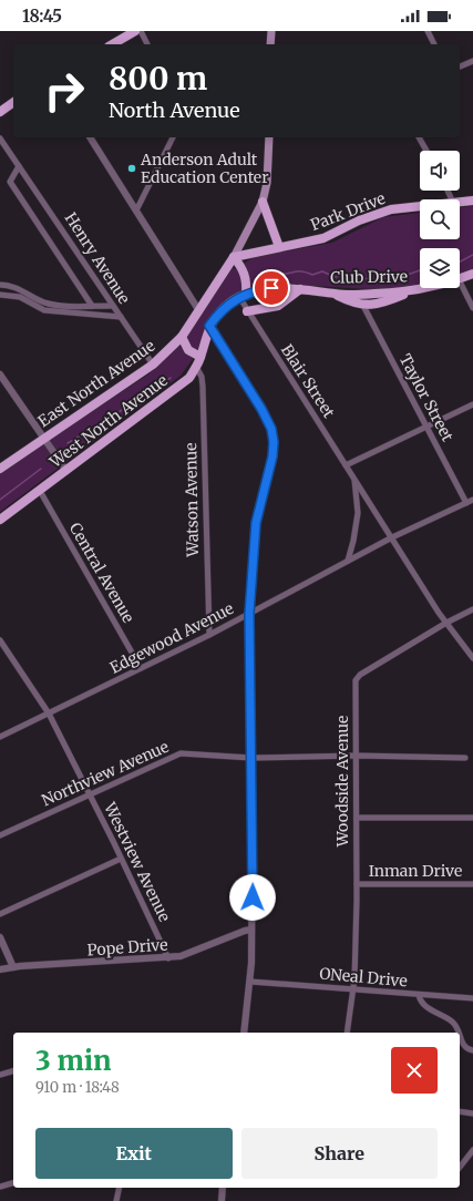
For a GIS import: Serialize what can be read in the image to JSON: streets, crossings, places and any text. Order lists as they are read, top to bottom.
{
  "streets": {
    "main road": [
      "Park Drive",
      "Club Drive",
      "East North Avenue",
      "West North Avenue"
    ],
    "street": [
      "Henry Avenue",
      "Blair Street",
      "Taylor Street",
      "Watson Avenue",
      "Central Avenue",
      "Edgewood Avenue",
      "Northview Avenue",
      "Woodside Avenue",
      "Westview Avenue",
      "Inman Drive",
      "Pope Drive",
      "ONeal Drive"
    ]
  },
  "crossings": [
    ["Henry Avenue", "East North Avenue"],
    ["Club Drive", "Blair Street"],
    ["Blair Street", "Edgewood Avenue"],
    ["Blair Street", "Woodside Avenue"],
    ["Taylor Street", "Edgewood Avenue"],
    ["West North Avenue", "Watson Avenue"],
    ["West North Avenue", "Central Avenue"],
    ["Watson Avenue", "Edgewood Avenue"],
    ["Central Avenue", "Edgewood Avenue"],
    ["Edgewood Avenue", "Westview Avenue"],
    ["Northview Avenue", "Woodside Avenue"],
    ["Northview Avenue", "Westview Avenue"],
    ["Woodside Avenue", "Inman Drive"],
    ["Woodside Avenue", "ONeal Drive"],
    ["Westview Avenue", "Pope Drive"]
  ],
  "places": ["Anderson Adult Education Center"],
  "page": {
    "status": "18:45",
    "turn": ["800 m", "North Avenue"],
    "heading": ["3 min", "910 m · 18:48"],
    "buttons": ["Exit", "Share"]
  }
}
